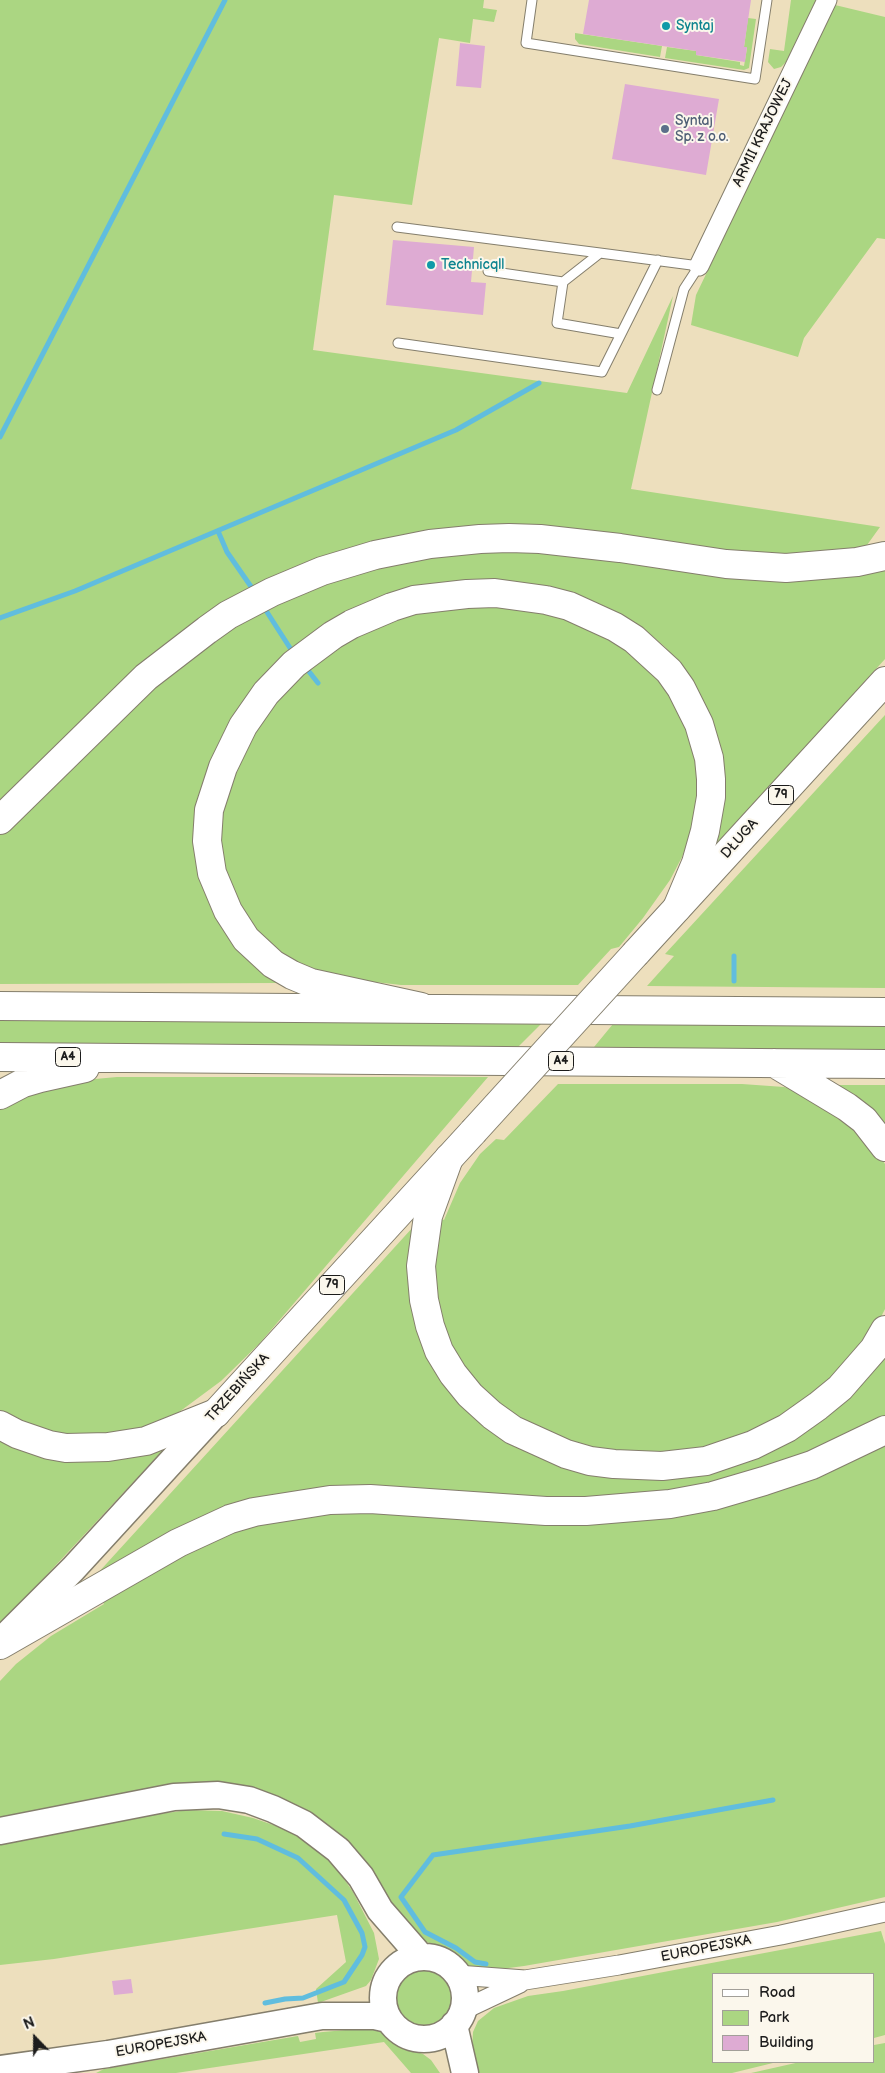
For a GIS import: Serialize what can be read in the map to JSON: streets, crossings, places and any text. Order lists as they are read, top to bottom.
{
  "streets": {
    "main road": [
      "79",
      "DŁUGA",
      "A4",
      "TRZEBIŃSKA",
      "EUROPEJSKA"
    ],
    "street": ["ARMII KRAJOWEJ"]
  },
  "crossings": [
    ["DŁUGA", "TRZEBIŃSKA"]
  ],
  "places": ["Syntaj", "Syntaj Sp. z o.o.", "Technicqll"],
  "legend": ["Road", "Park", "Building"],
  "north": "top"
}
